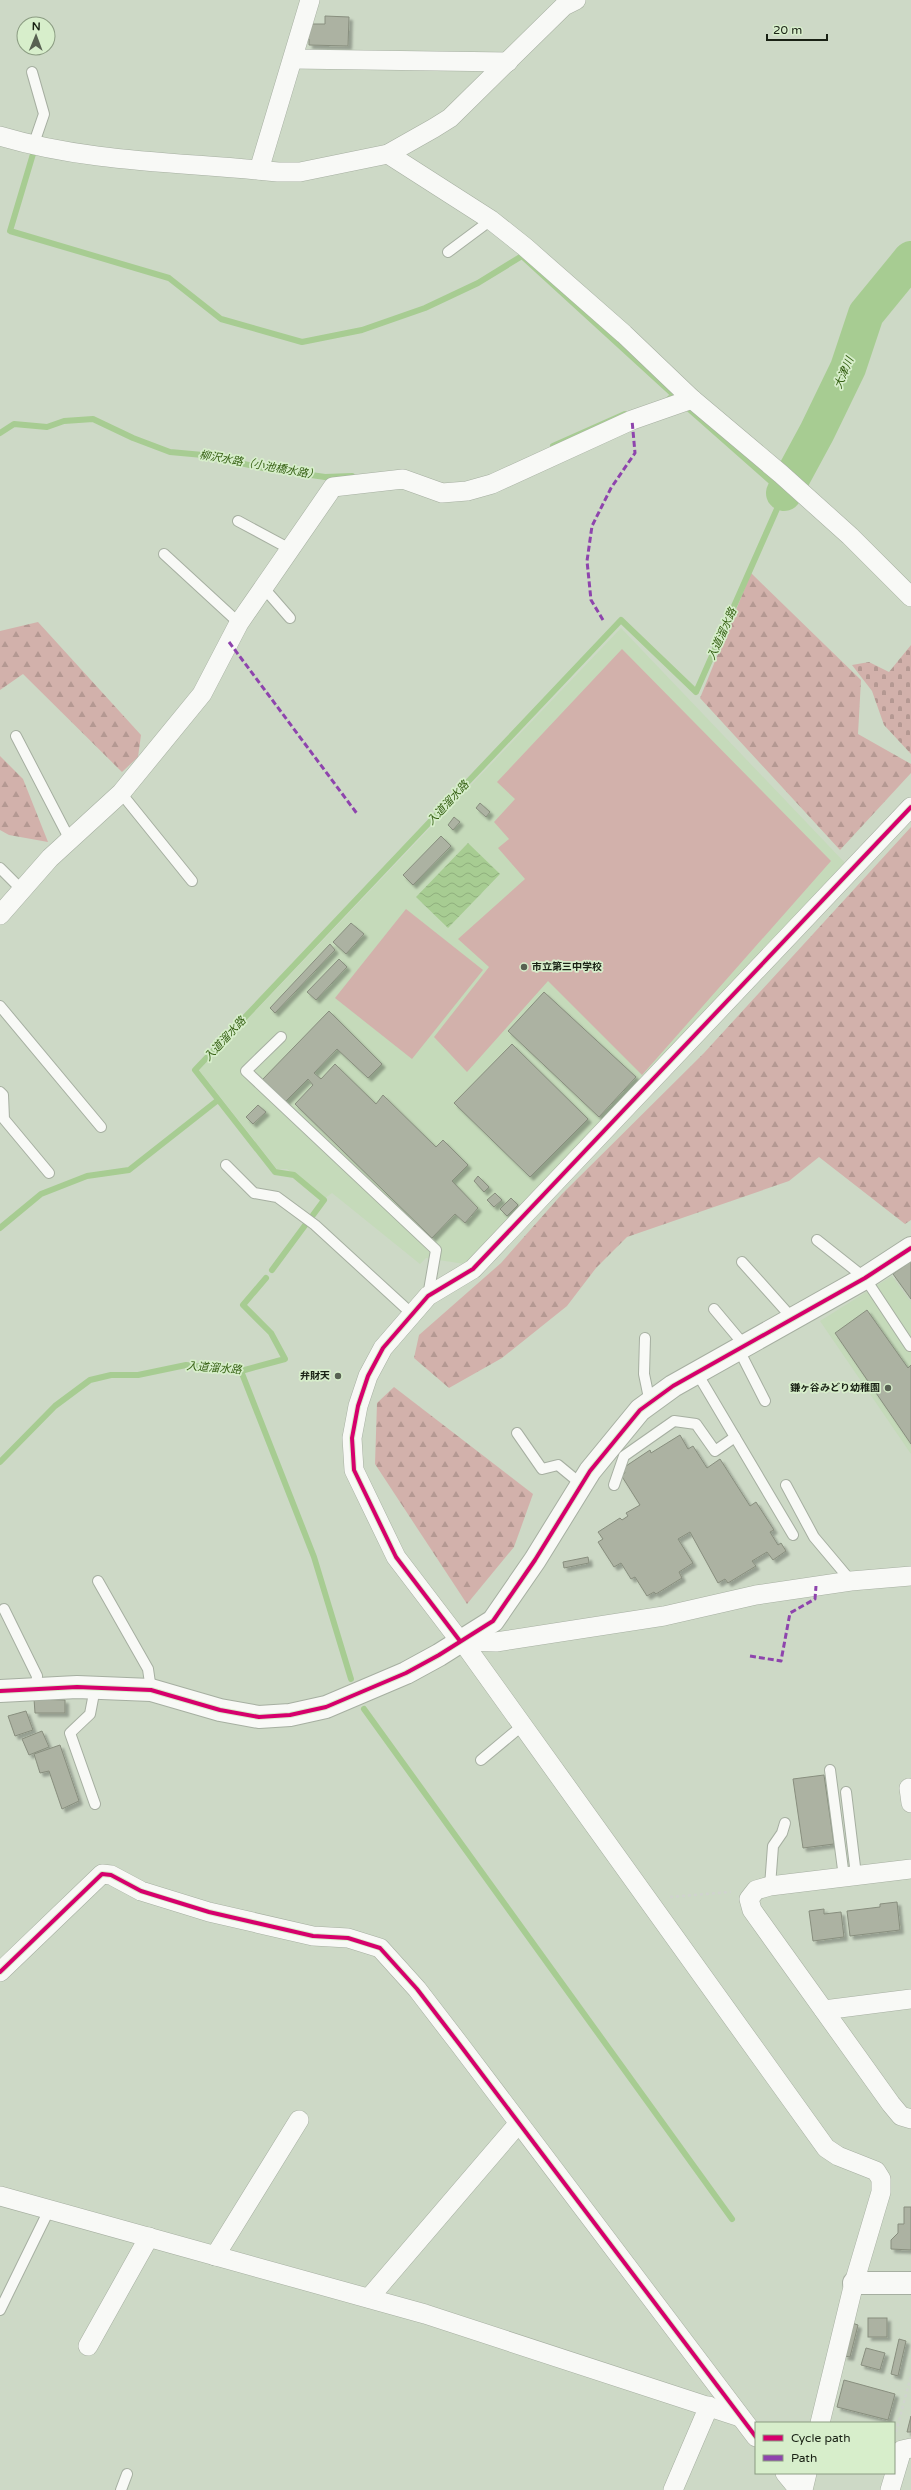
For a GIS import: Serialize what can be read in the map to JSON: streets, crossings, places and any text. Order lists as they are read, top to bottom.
{
  "water": ["大津川", "柳沢水路（小池橋水路）", "入道溜水路"],
  "places": ["市立第三中学校", "弁財天", "鎌ヶ谷みどり幼稚園"],
  "legend": ["Cycle path", "Path"],
  "scale_bar": "20 m",
  "north": "top"
}
